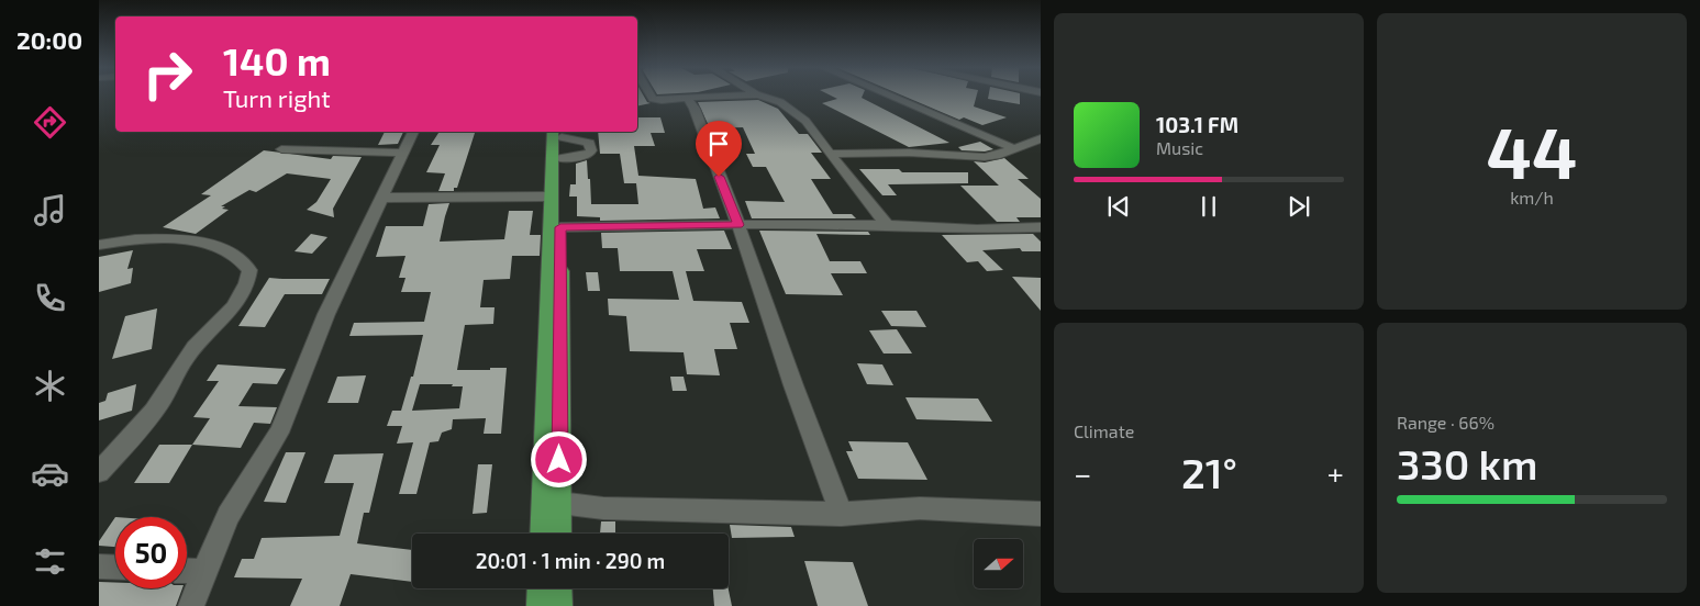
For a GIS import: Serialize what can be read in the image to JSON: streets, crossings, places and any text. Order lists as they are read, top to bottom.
{
  "north": "right",
  "page": {
    "tabs": "20:00",
    "tile": [
      ["44", "km/h"],
      "Climate",
      ["Range · 66%", "330 km"]
    ],
    "turn": ["140 m", "Turn right"],
    "song": ["103.1 FM", "Music"],
    "heat": ["−", "21°", "+"],
    "limit": "50",
    "trip": "20:01 · 1 min · 290 m"
  }
}
